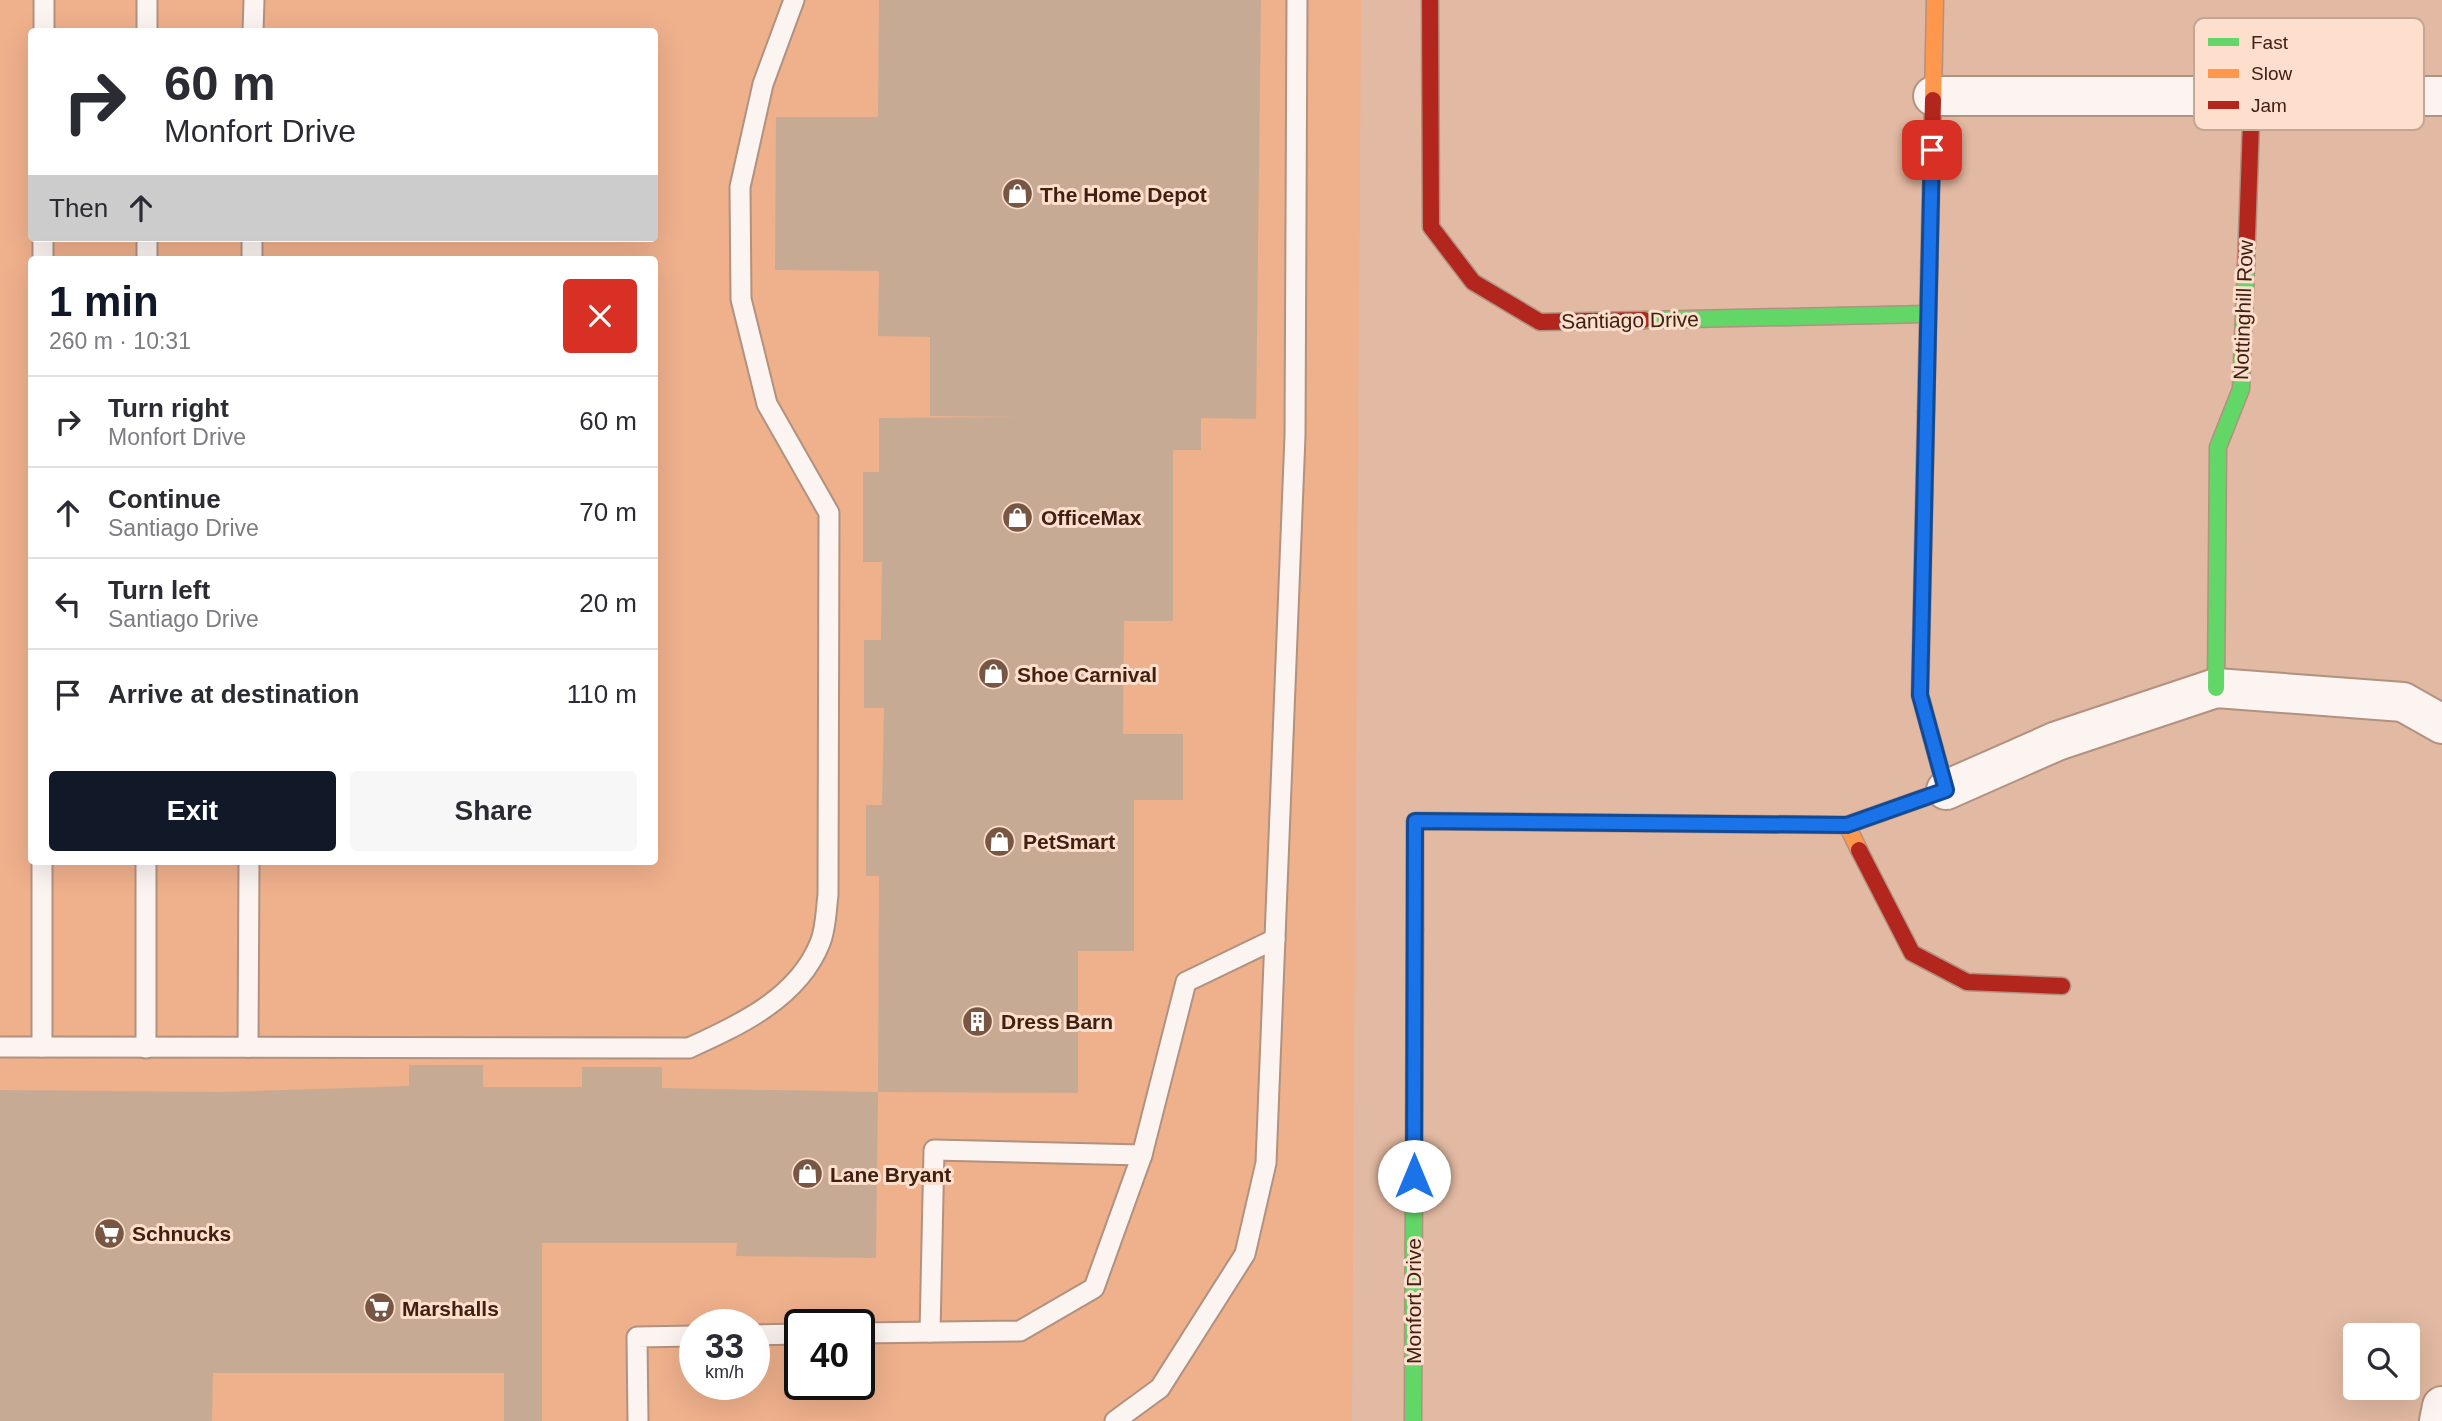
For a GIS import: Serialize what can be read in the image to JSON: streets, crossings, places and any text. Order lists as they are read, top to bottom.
{
  "streets": {
    "street": ["Nottinghill Row", "Santiago Drive", "Monfort Drive"]
  },
  "places": {
    "shop": [
      "The Home Depot",
      "OfficeMax",
      "Shoe Carnival",
      "PetSmart",
      "Lane Bryant"
    ],
    "building": ["Dress Barn"],
    "supermarket": ["Schnucks", "Marshalls"]
  },
  "legend": ["Fast", "Slow", "Jam"],
  "page": {
    "turn": ["60 m", "Monfort Drive"],
    "then": "Then",
    "heading": ["1 min", "260 m · 10:31"],
    "list": [
      {
        "name": "Turn right",
        "note": "Monfort Drive",
        "value": "60 m"
      },
      {
        "name": "Continue",
        "note": "Santiago Drive",
        "value": "70 m"
      },
      {
        "name": "Turn left",
        "note": "Santiago Drive",
        "value": "20 m"
      },
      {
        "name": "Arrive at destination",
        "value": "110 m"
      }
    ],
    "buttons": ["Exit", "Share"],
    "speed": "33 km/h",
    "limit": "40"
  }
}
